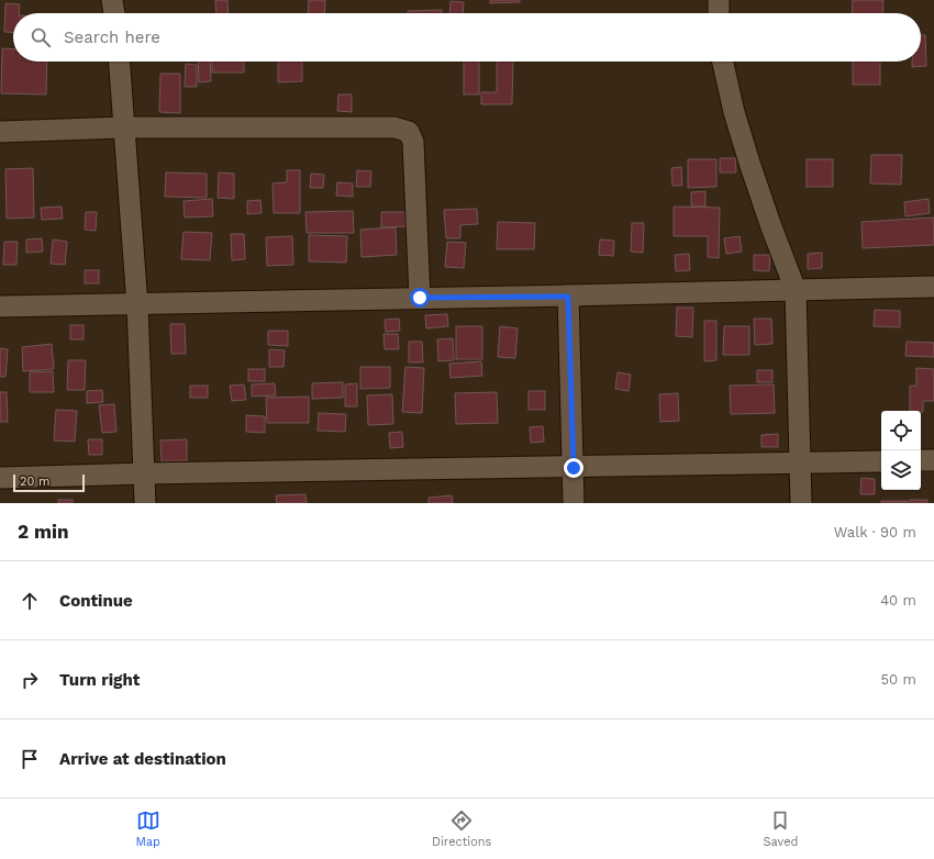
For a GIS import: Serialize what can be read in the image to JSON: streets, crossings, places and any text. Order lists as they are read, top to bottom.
{
  "scale_bar": "20 m",
  "page": {
    "search": "Search here",
    "scale": "20 m",
    "heading": ["2 min", "Walk · 90 m"],
    "list": [
      ["Continue", "40 m"],
      ["Turn right", "50 m"],
      "Arrive at destination"
    ],
    "nav": ["Map", "Directions", "Saved"]
  }
}
